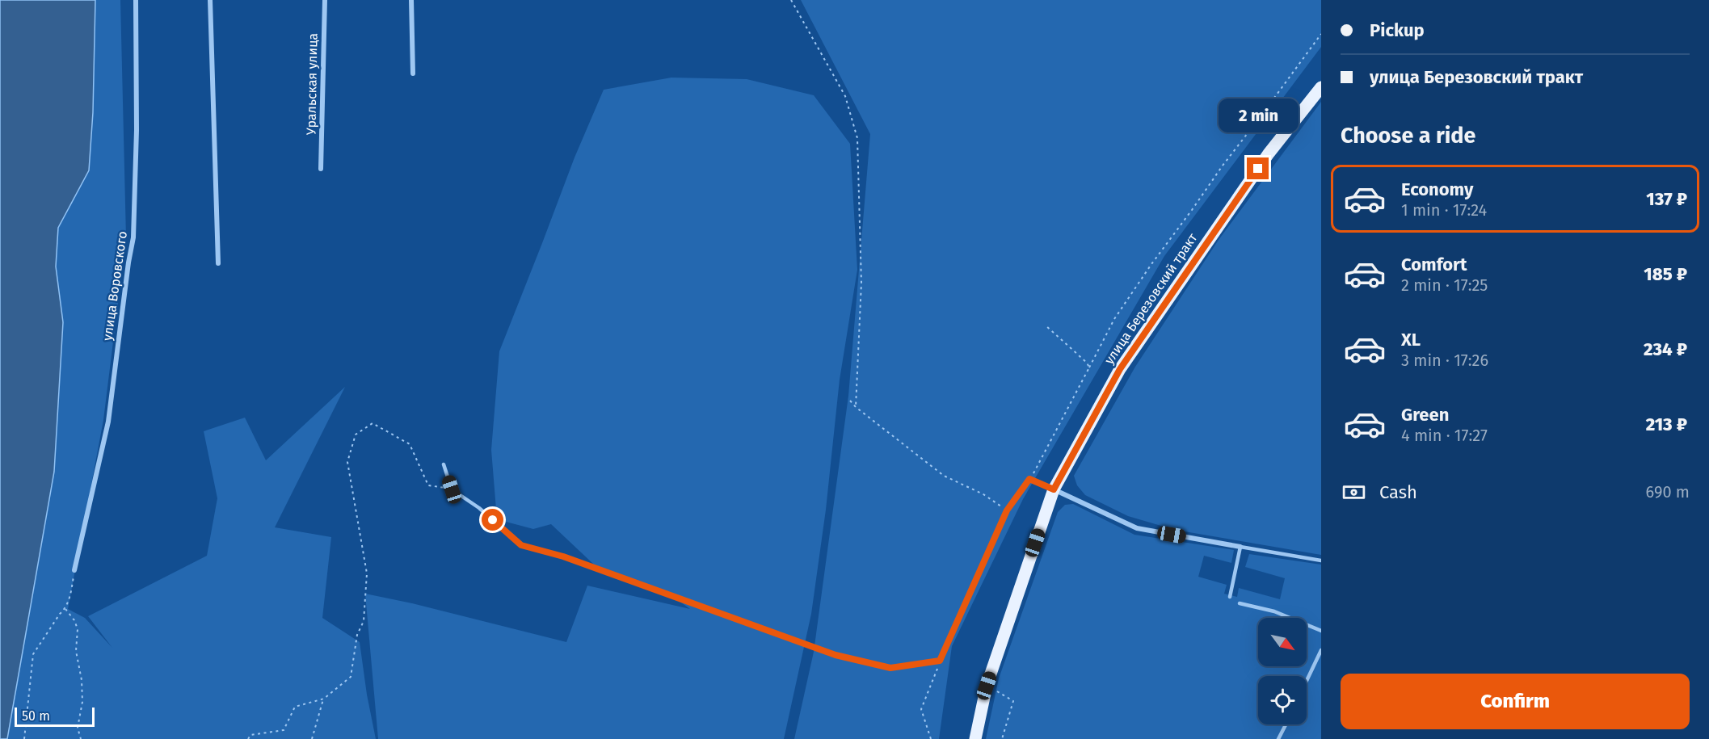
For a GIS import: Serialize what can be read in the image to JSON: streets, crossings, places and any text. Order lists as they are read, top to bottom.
{
  "streets": {
    "main road": ["улица Березовский тракт"],
    "street": ["Уральская улица", "улица Воровского"]
  },
  "scale_bar": "50 m",
  "north": "bottom right",
  "page": {
    "banner": ["Pickup", "улица Березовский тракт"],
    "bubble": "2 min",
    "heading": "Choose a ride",
    "list": [
      {
        "name": "Economy",
        "note": "1 min · 17:24",
        "value": "137 ₽"
      },
      {
        "name": "Comfort",
        "note": "2 min · 17:25",
        "value": "185 ₽"
      },
      {
        "name": "XL",
        "note": "3 min · 17:26",
        "value": "234 ₽"
      },
      {
        "name": "Green",
        "note": "4 min · 17:27",
        "value": "213 ₽"
      }
    ],
    "pay": ["Cash", "690 m"],
    "buttons": "Confirm",
    "scale": "50 m"
  }
}
